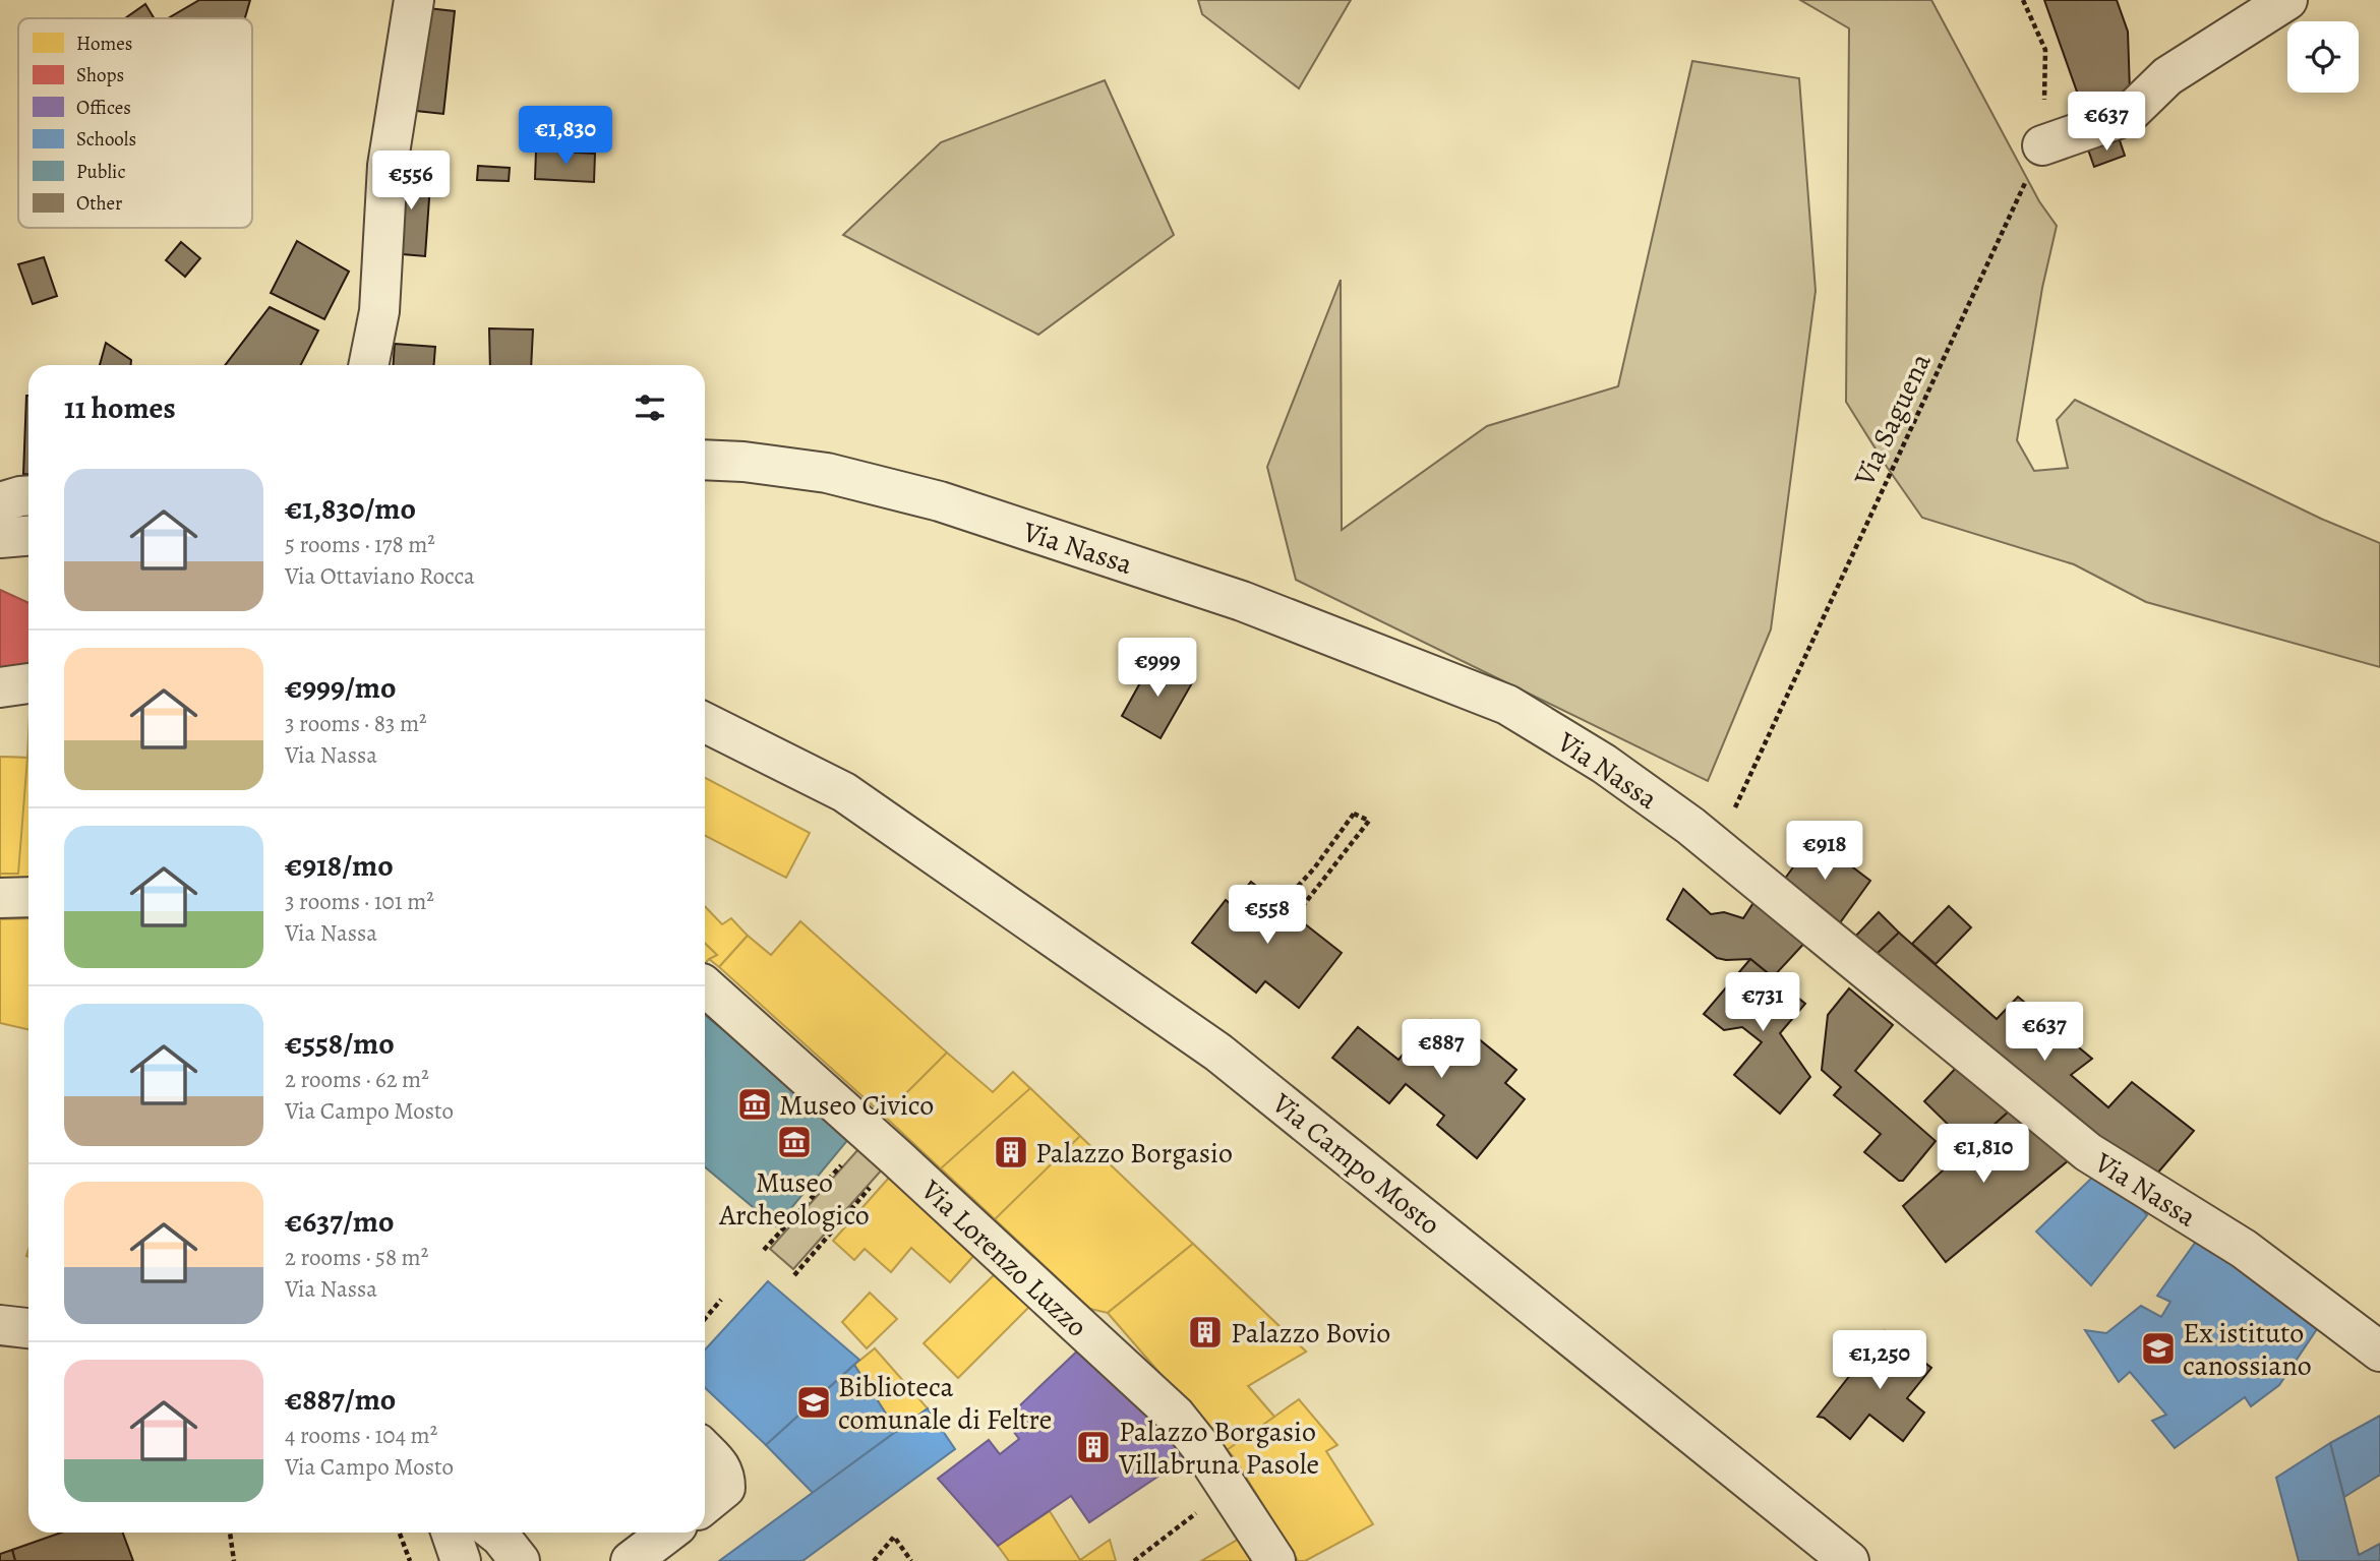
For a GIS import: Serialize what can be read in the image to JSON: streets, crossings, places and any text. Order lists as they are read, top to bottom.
{
  "streets": {
    "street": ["Via Nassa", "Via Campo Mosto", "Via Lorenzo Luzzo"],
    "path": ["Via Saguena"]
  },
  "crossings": [
    ["Via Saguena", "Via Nassa"]
  ],
  "places": {
    "museum": ["Museo Civico", "Museo Archeologico"],
    "building": ["Palazzo Borgasio", "Palazzo Bovio", "Palazzo Borgasio Villabruna Pasole"],
    "school or university": ["Ex istituto canossiano", "Biblioteca comunale di Feltre"]
  },
  "legend": [
    "Homes",
    "Shops",
    "Offices",
    "Schools",
    "Public",
    "Other"
  ],
  "page": {
    "price": [
      "€637",
      "€1,830",
      "€556",
      "€999",
      "€918",
      "€558",
      "€731",
      "€637",
      "€887",
      "€1,810",
      "€1,250"
    ],
    "heading": "11 homes",
    "list": [
      {
        "name": "€1,830/mo",
        "note": "5 rooms · 178 m² · Via Ottaviano Rocca"
      },
      {
        "name": "€999/mo",
        "note": "3 rooms · 83 m² · Via Nassa"
      },
      {
        "name": "€918/mo",
        "note": "3 rooms · 101 m² · Via Nassa"
      },
      {
        "name": "€558/mo",
        "note": "2 rooms · 62 m² · Via Campo Mosto"
      },
      {
        "name": "€637/mo",
        "note": "2 rooms · 58 m² · Via Nassa"
      },
      {
        "name": "€887/mo",
        "note": "4 rooms · 104 m² · Via Campo Mosto"
      }
    ]
  }
}
